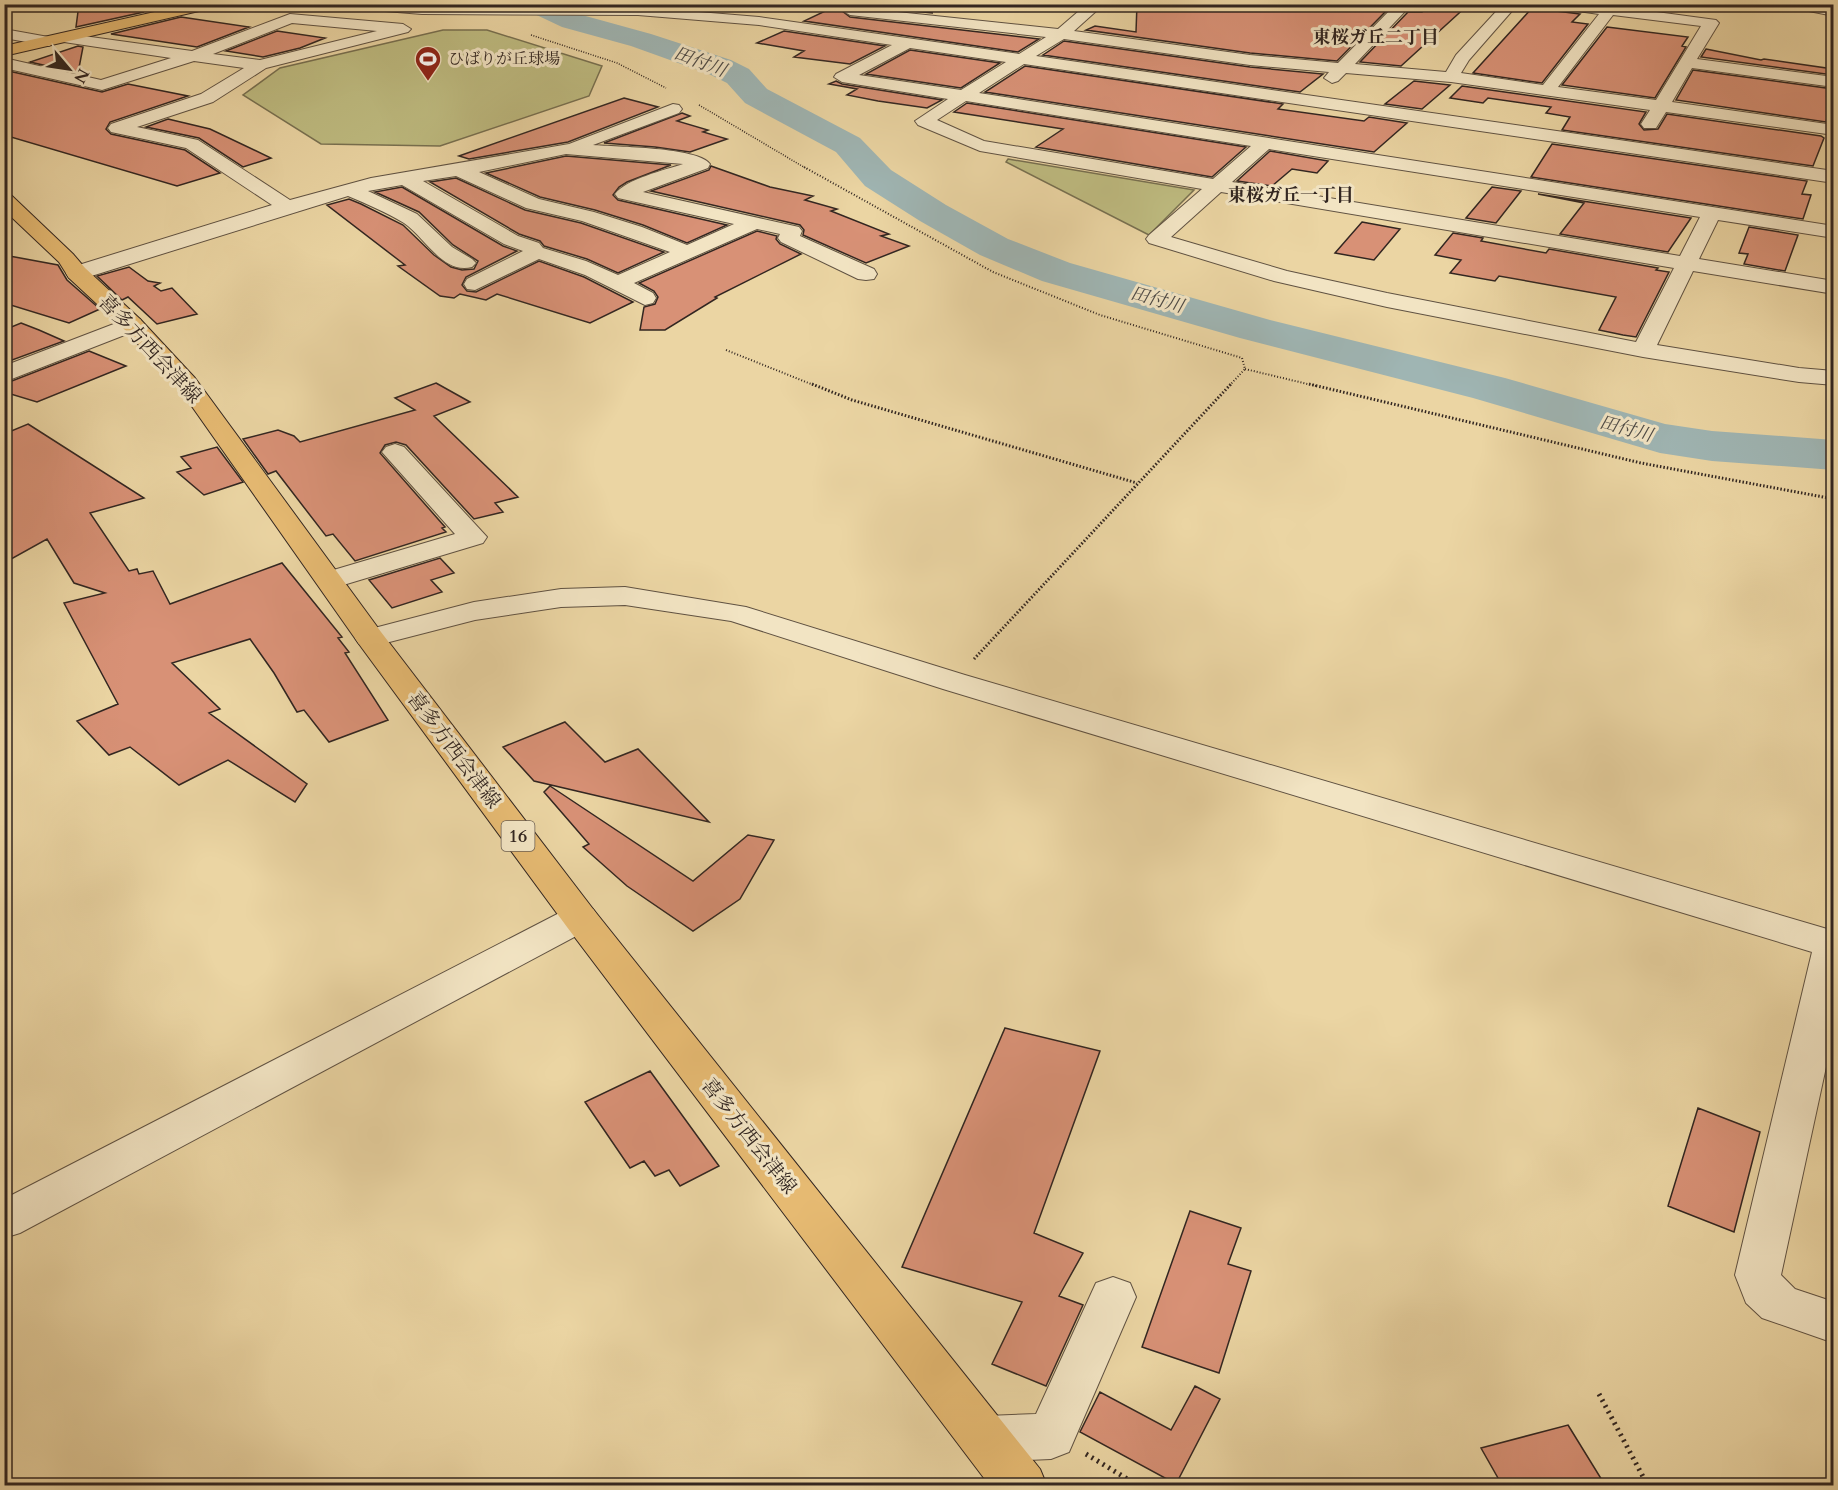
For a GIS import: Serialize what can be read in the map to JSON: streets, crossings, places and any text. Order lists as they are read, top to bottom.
{
  "streets": {
    "main road": ["喜多方西会津線", "16"]
  },
  "districts": ["東桜ガ丘二丁目", "東桜ガ丘一丁目"],
  "water": ["田付川"],
  "places": {
    "sports": ["ひばりが丘球場"]
  },
  "north": "bottom right"
}
